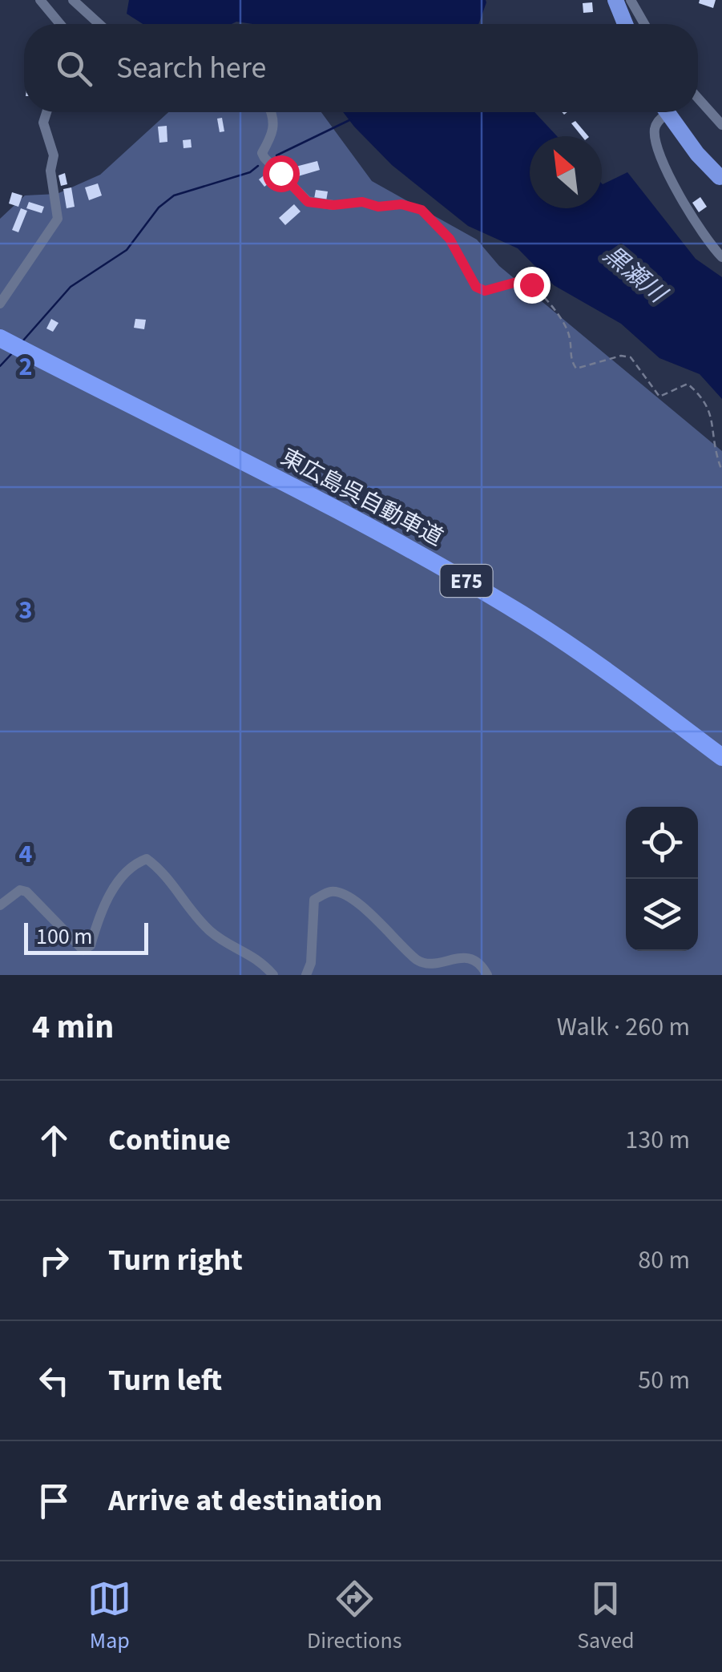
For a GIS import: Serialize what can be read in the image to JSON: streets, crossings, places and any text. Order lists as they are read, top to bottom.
{
  "streets": {
    "highway": ["東広島呉自動車道", "E75"]
  },
  "water": ["黒瀬川"],
  "scale_bar": "100 m",
  "north": "top left",
  "page": {
    "search": "Search here",
    "scale": "100 m",
    "heading": ["4 min", "Walk · 260 m"],
    "list": [
      ["Continue", "130 m"],
      ["Turn right", "80 m"],
      ["Turn left", "50 m"],
      "Arrive at destination"
    ],
    "nav": ["Map", "Directions", "Saved"]
  },
  "grid": {
    "rows": ["2", "3", "4"]
  }
}
